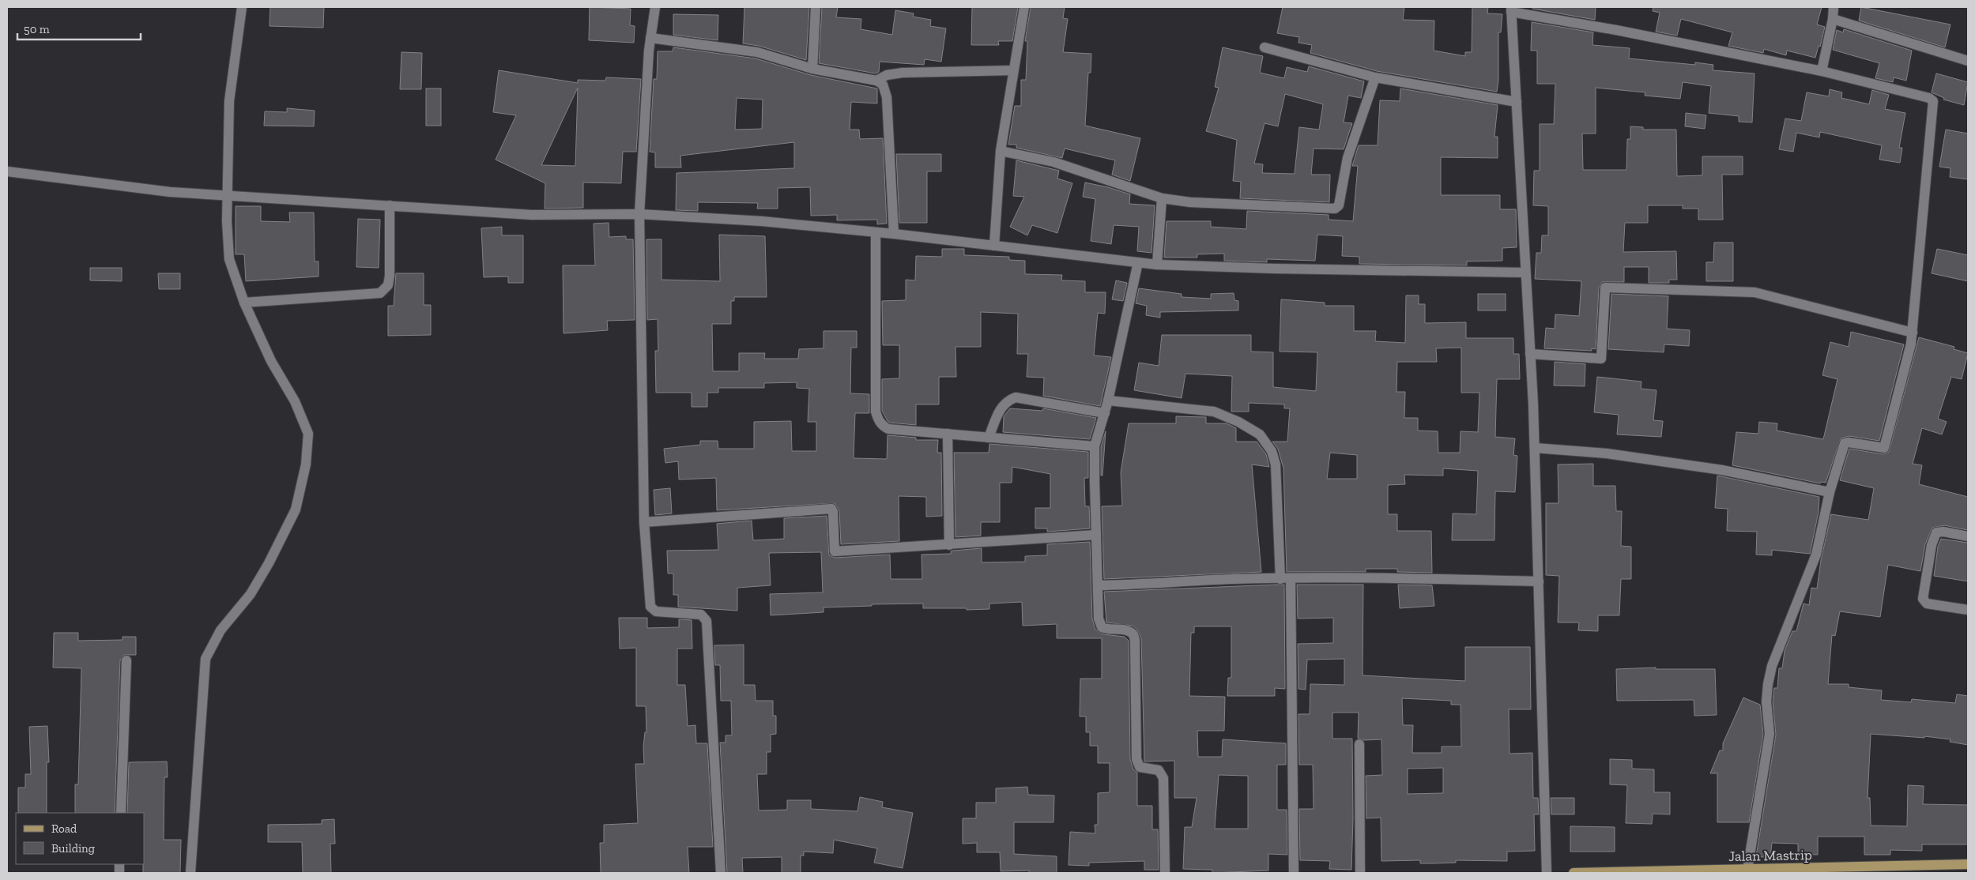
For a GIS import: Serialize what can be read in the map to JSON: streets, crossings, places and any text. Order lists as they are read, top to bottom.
{
  "streets": {
    "main road": ["Jalan Mastrip"]
  },
  "legend": ["Road", "Building"],
  "scale_bar": "50 m"
}
